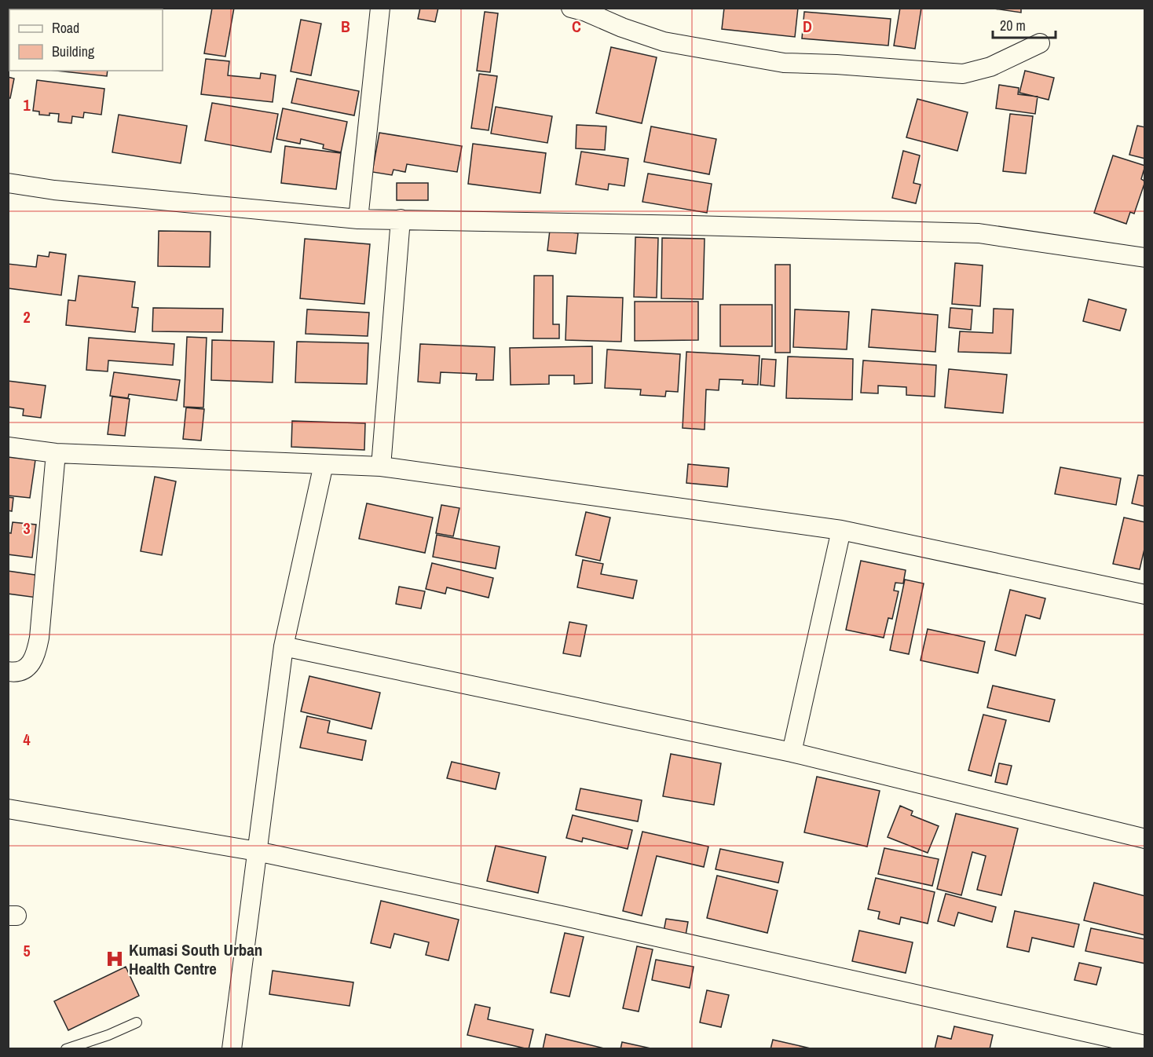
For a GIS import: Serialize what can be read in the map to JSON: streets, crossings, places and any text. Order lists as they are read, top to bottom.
{
  "places": {
    "hospital": ["Kumasi South Urban Health Centre"]
  },
  "legend": ["Road", "Building"],
  "scale_bar": "20 m",
  "grid": {
    "columns": ["B", "C", "D"],
    "rows": [
      "1",
      "2",
      "3",
      "4",
      "5"
    ]
  }
}
